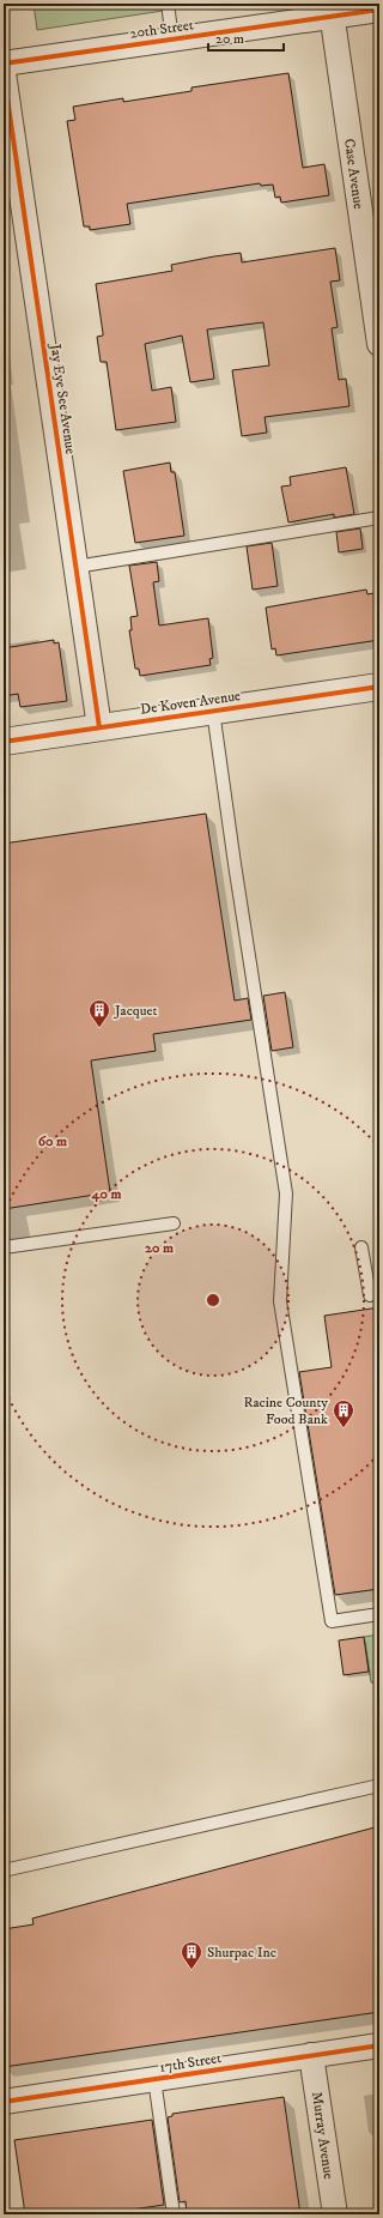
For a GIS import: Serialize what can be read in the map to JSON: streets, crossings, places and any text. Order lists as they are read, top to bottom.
{
  "streets": {
    "street": [
      "20th Street",
      "Case Avenue",
      "Jay Eye See Avenue",
      "De Koven Avenue",
      "17th Street",
      "Murray Avenue"
    ]
  },
  "crossings": [
    ["20th Street", "Case Avenue"],
    ["Jay Eye See Avenue", "De Koven Avenue"],
    ["17th Street", "Murray Avenue"]
  ],
  "places": {
    "building": ["Jacquet", "Racine County Food Bank", "Shurpac Inc"]
  },
  "scale_bar": "20 m",
  "rings": ["60 m", "40 m", "20 m"]
}
